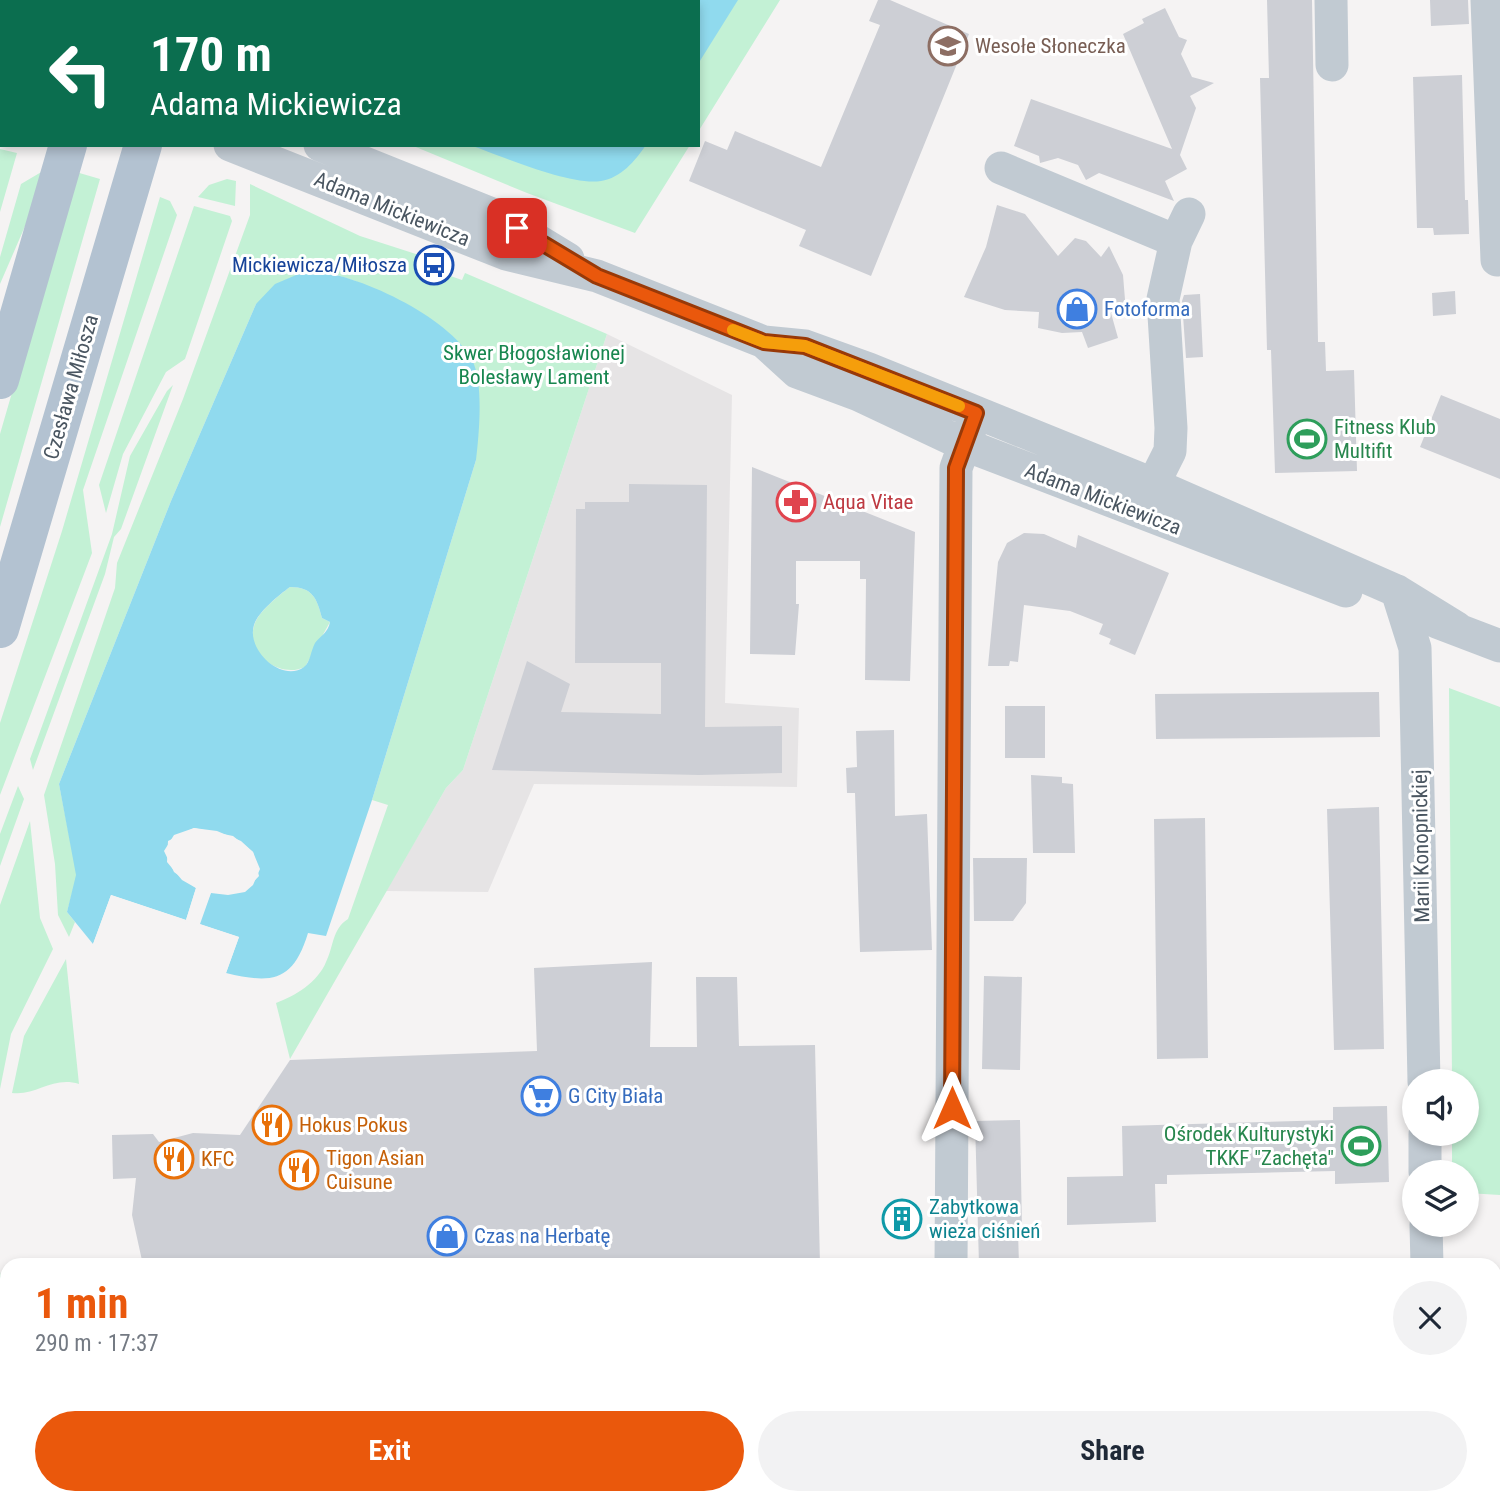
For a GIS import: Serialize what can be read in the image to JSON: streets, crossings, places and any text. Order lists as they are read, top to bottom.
{
  "streets": {
    "main road": ["Czesława Miłosza"],
    "street": ["Adama Mickiewicza", "Marii Konopnickiej"]
  },
  "crossings": [
    ["Adama Mickiewicza", "Marii Konopnickiej"]
  ],
  "parks": ["Skwer Błogosławionej Bolesławy Lament"],
  "places": {
    "school or university": ["Wesołe Słoneczka"],
    "bus stop": ["Mickiewicza/Miłosza"],
    "shop": ["Fotoforma", "Czas na Herbatę"],
    "sports": ["Fitness Klub Multifit", "Ośrodek Kulturystyki TKKF \"Zachęta\""],
    "pharmacy": ["Aqua Vitae"],
    "supermarket": ["G City Biała"],
    "restaurant": ["Hokus Pokus", "KFC", "Tigon Asian Cuisune"],
    "building": ["Zabytkowa wieża ciśnień"]
  },
  "page": {
    "turn": ["170 m", "Adama Mickiewicza"],
    "heading": ["1 min", "290 m · 17:37"],
    "buttons": ["Exit", "Share"]
  }
}
